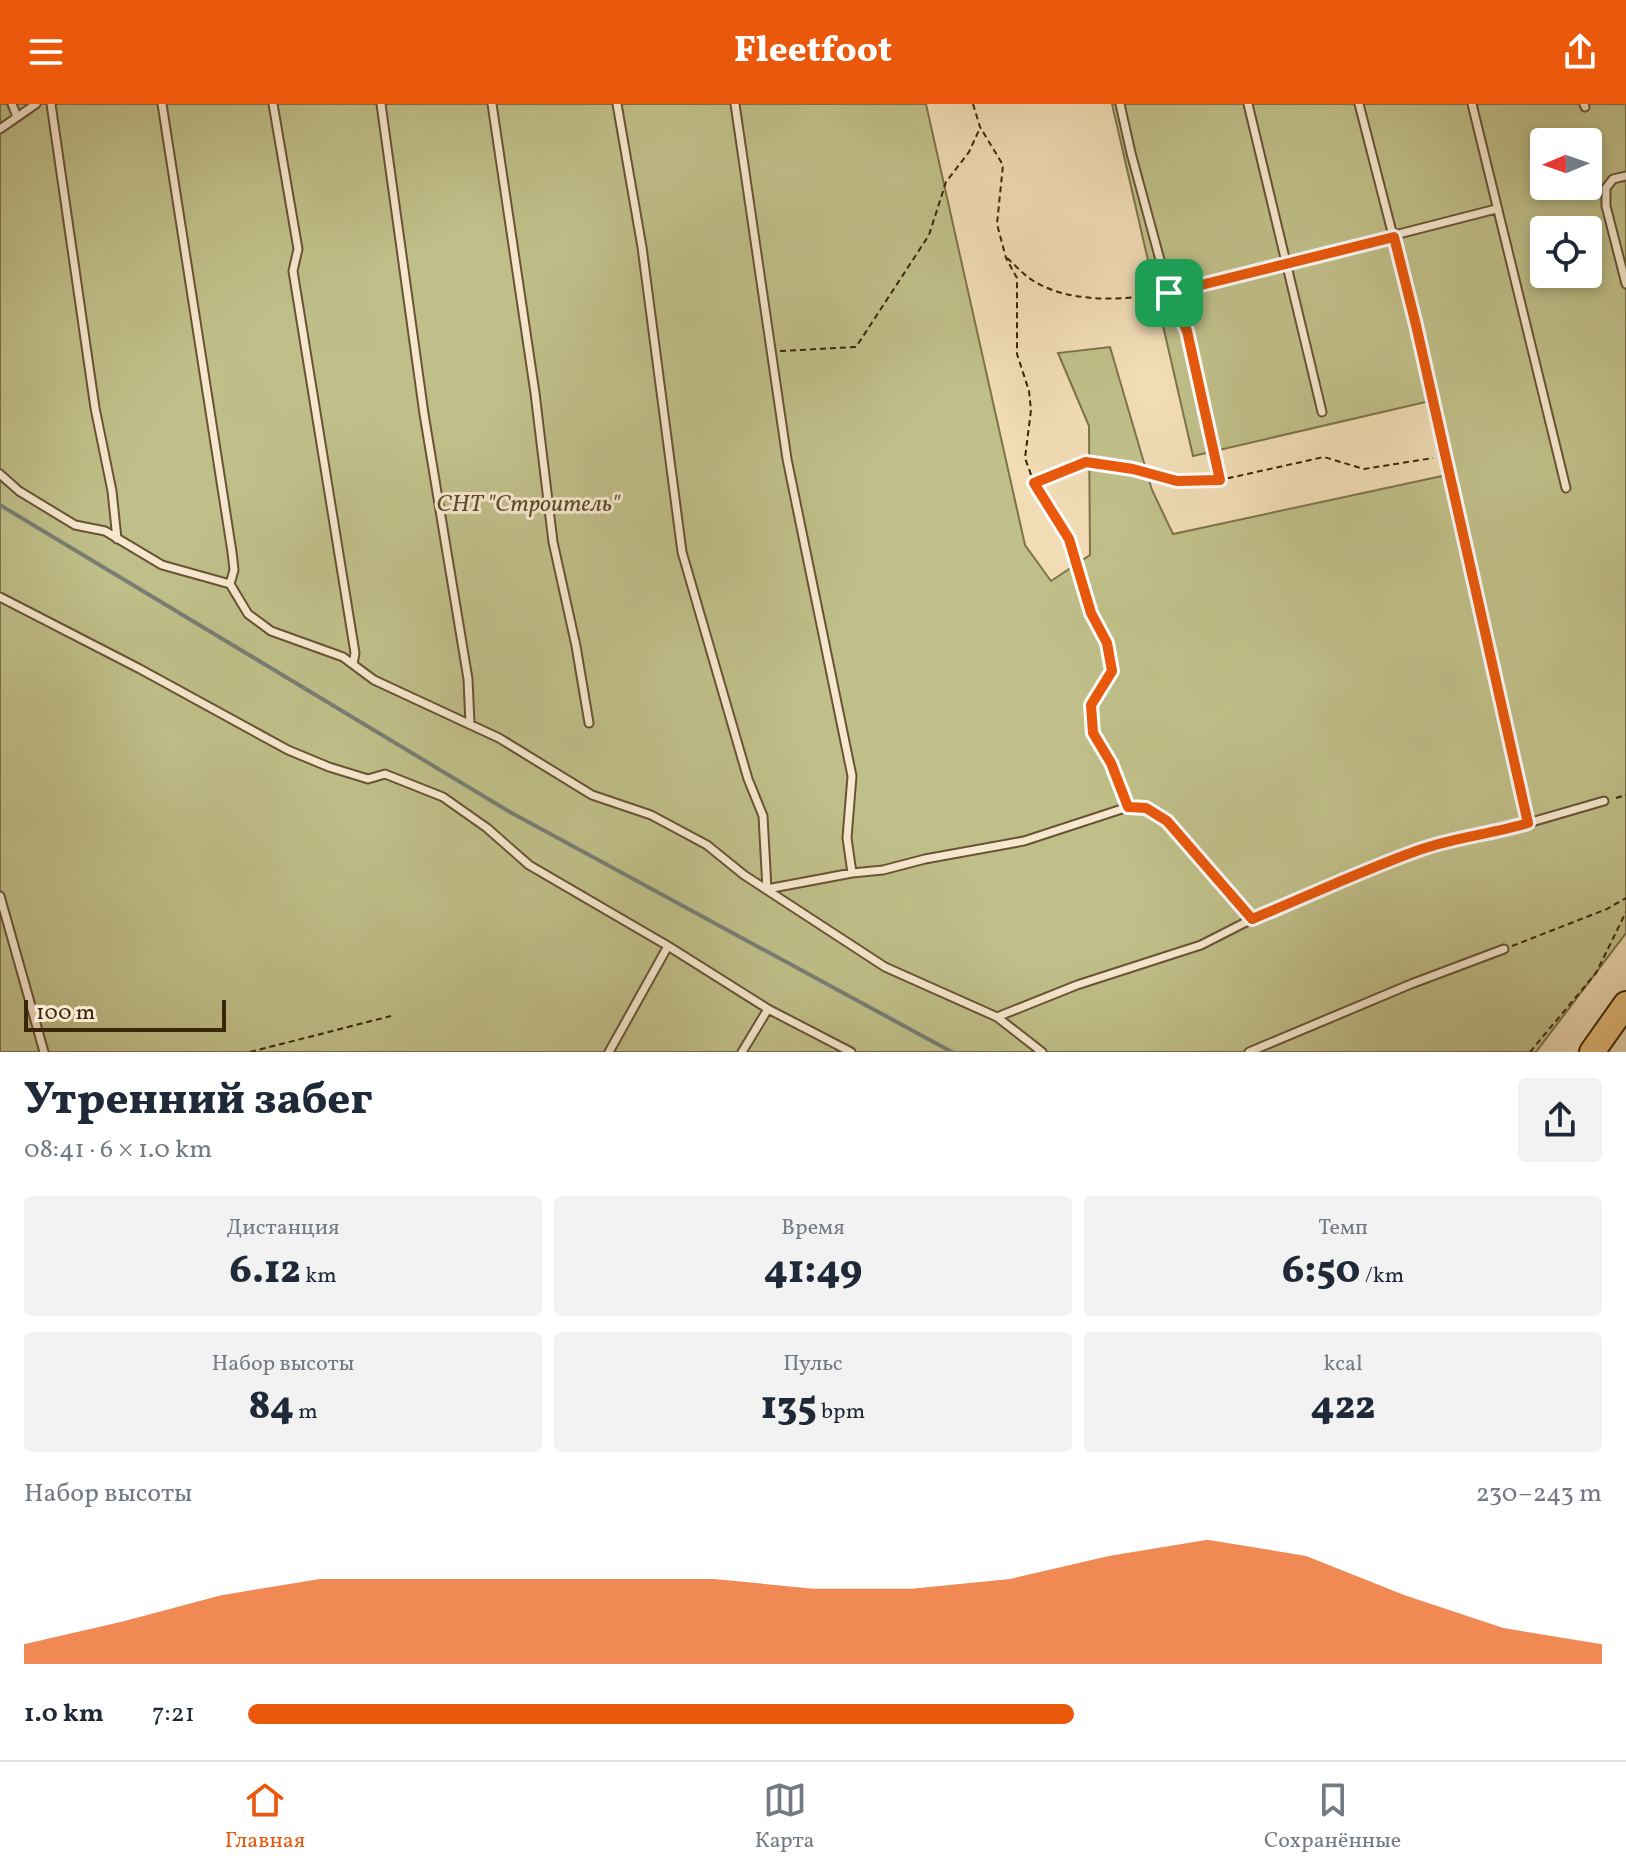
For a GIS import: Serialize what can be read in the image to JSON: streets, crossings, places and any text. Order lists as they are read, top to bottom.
{
  "parks": ["СНТ \"Строитель\""],
  "scale_bar": "100 m",
  "north": "left",
  "page": {
    "header": "Fleetfoot",
    "scale": "100 m",
    "heading": ["Утренний забег", "08:41 · 6 × 1.0 km"],
    "stats": [
      ["Дистанция", "6.12 km"],
      ["Время", "41:49"],
      ["Темп", "6:50 /km"],
      ["Набор высоты", "84 m"],
      ["Пульс", "135 bpm"],
      ["kcal", "422"]
    ],
    "chart": ["Набор высоты", "230–243 m"],
    "list": [
      {
        "name": "1.0 km",
        "note": "7:21"
      }
    ],
    "tabs": ["Главная", "Карта", "Сохранённые"]
  }
}
